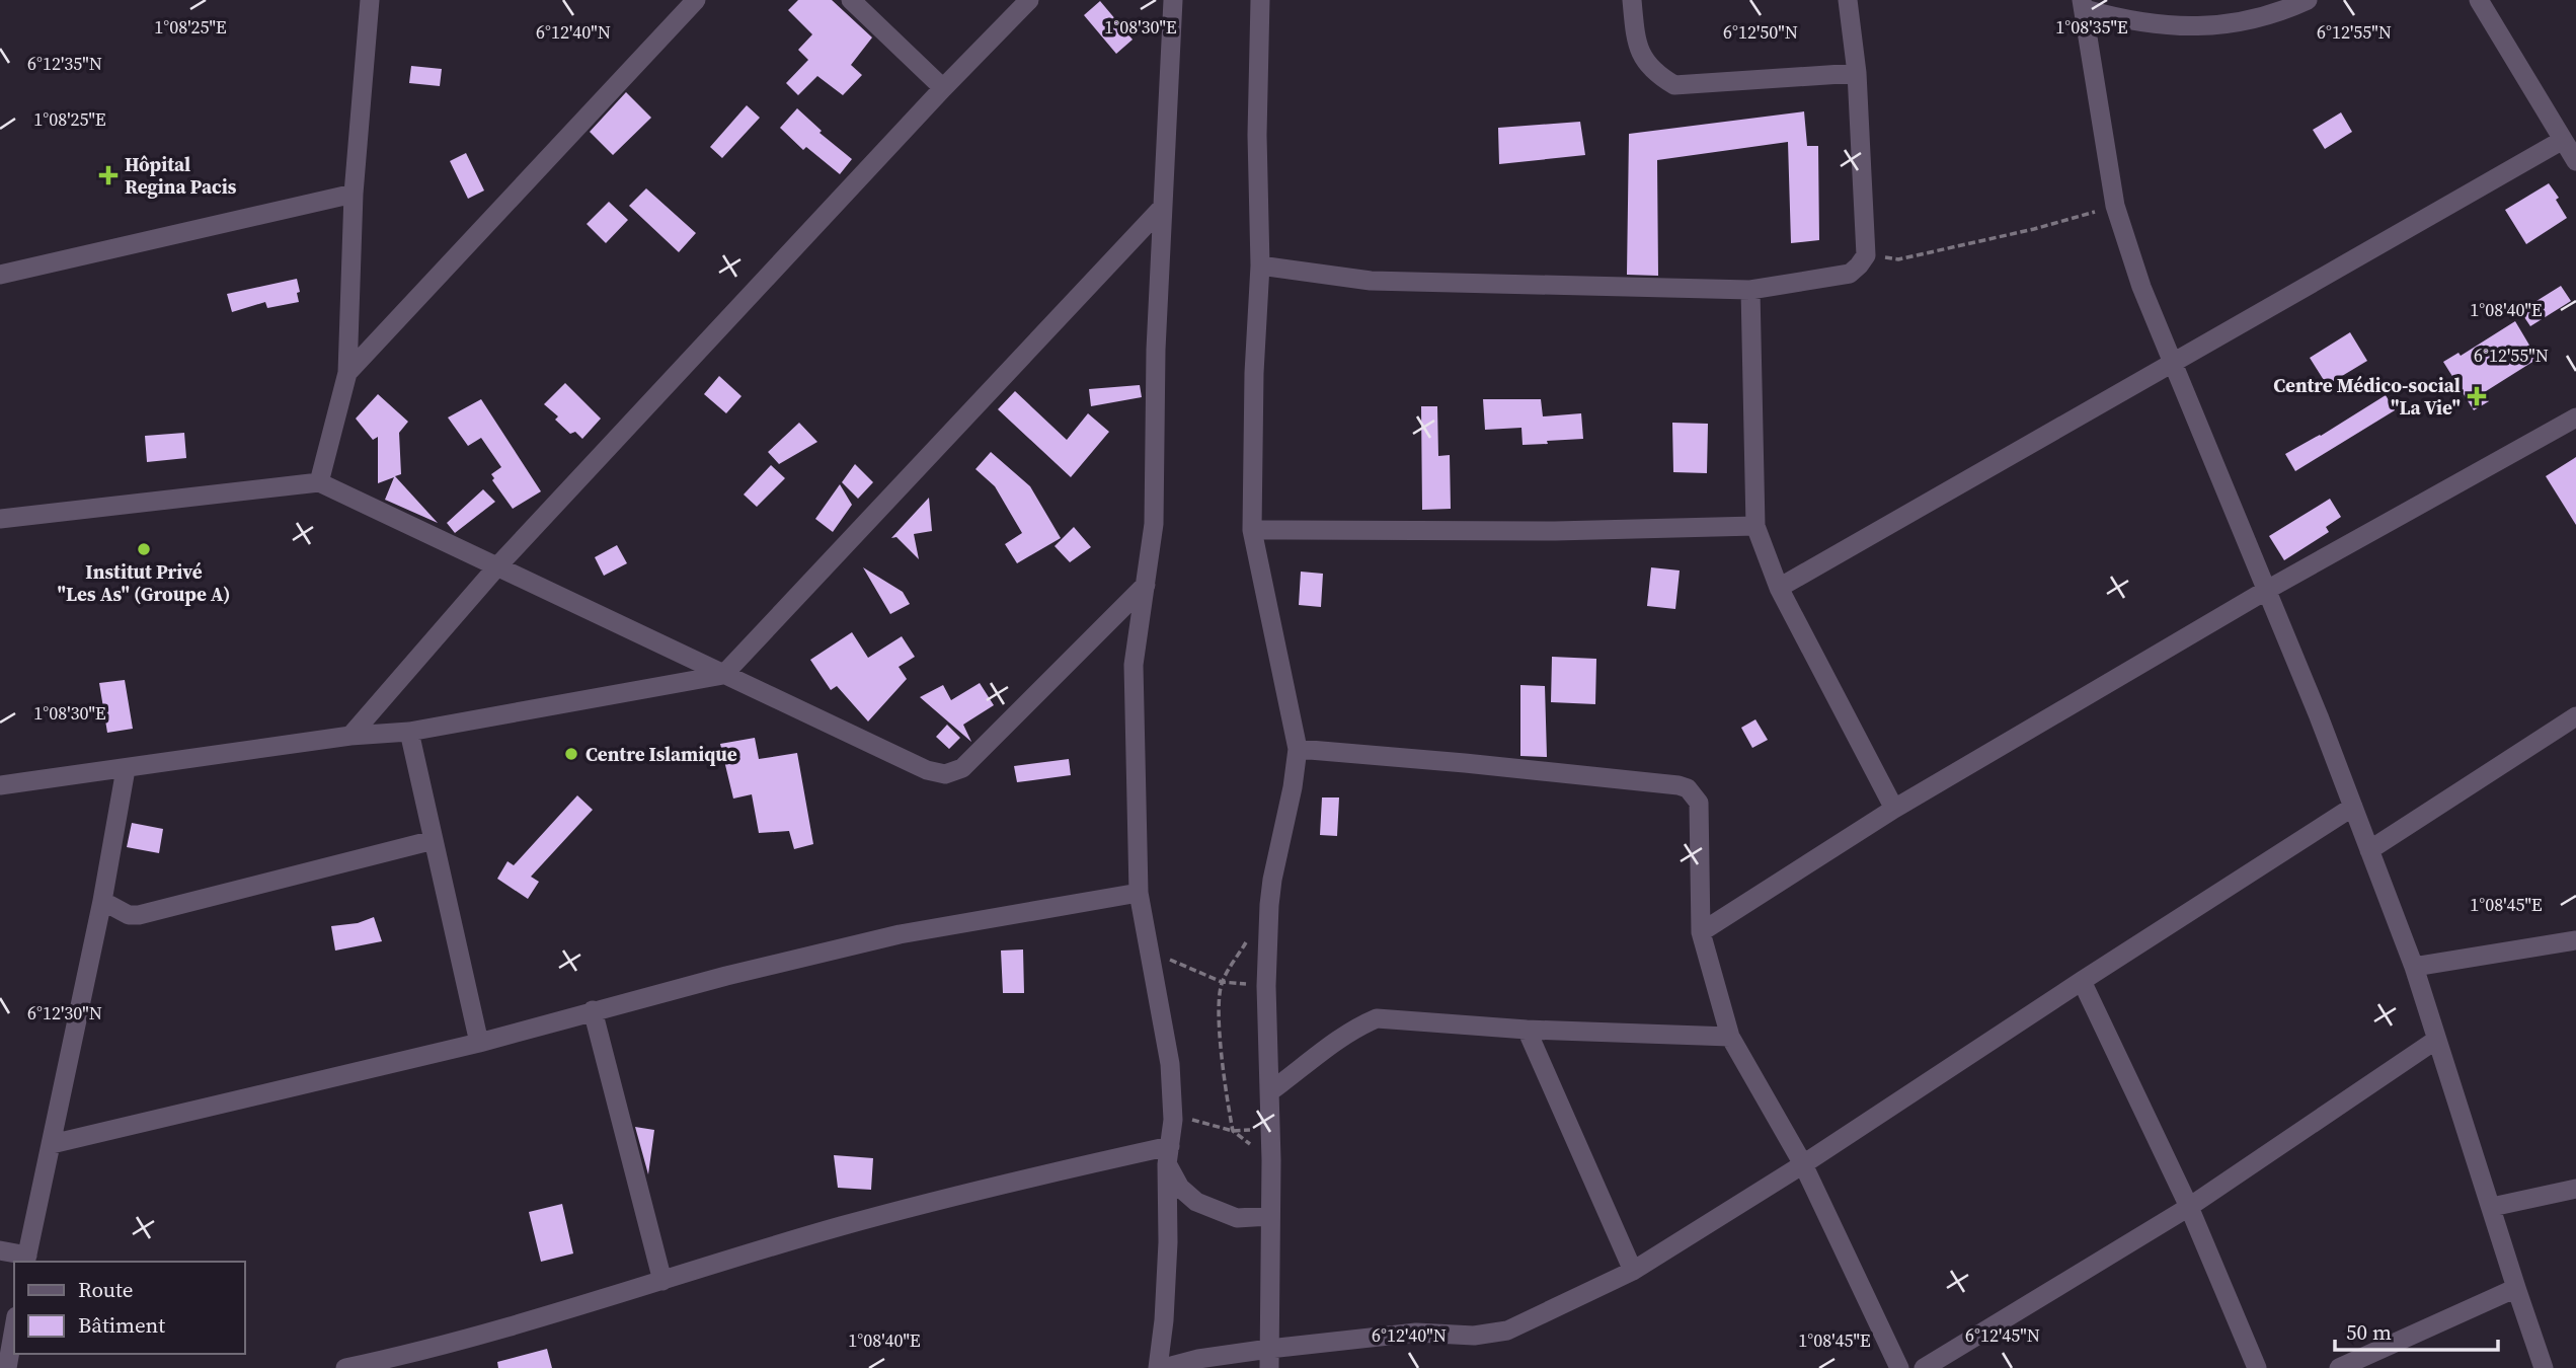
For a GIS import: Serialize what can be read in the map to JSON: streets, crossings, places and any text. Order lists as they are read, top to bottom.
{
  "places": {
    "health": ["Hôpital Regina Pacis", "Centre Médico-social \"La Vie\""],
    "other": ["Institut Privé \"Les As\" (Groupe A)", "Centre Islamique"]
  },
  "legend": ["Route", "Bâtiment"],
  "scale_bar": "50 m",
  "coordinates": [
    "1°08'25\"E",
    "1°08'30\"E",
    "1°08'35\"E",
    "6°12'40\"N",
    "6°12'50\"N",
    "6°12'55\"N",
    "6°12'35\"N",
    "1°08'40\"E",
    "1°08'45\"E",
    "6°12'30\"N",
    "6°12'45\"N"
  ]
}
